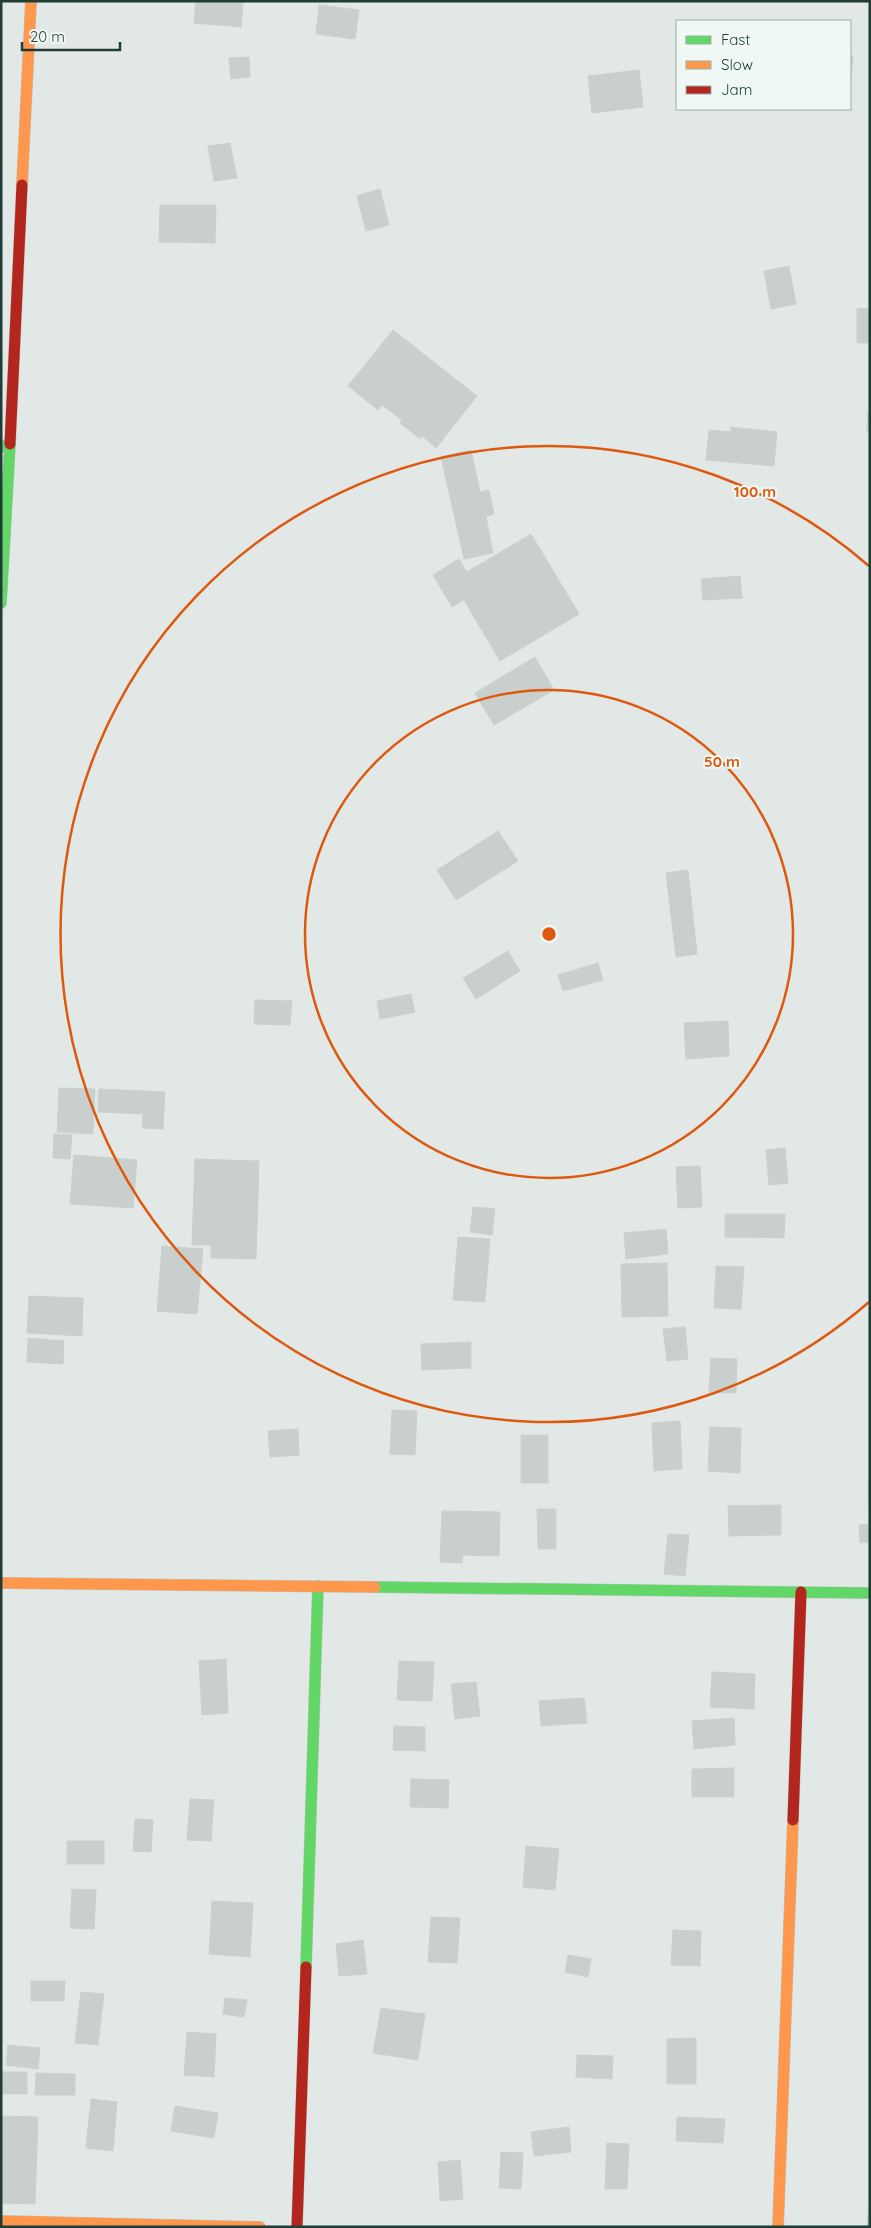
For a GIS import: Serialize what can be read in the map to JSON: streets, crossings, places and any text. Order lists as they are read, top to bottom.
{
  "legend": ["Fast", "Slow", "Jam"],
  "scale_bar": "20 m",
  "rings": ["100 m", "50 m"]
}
